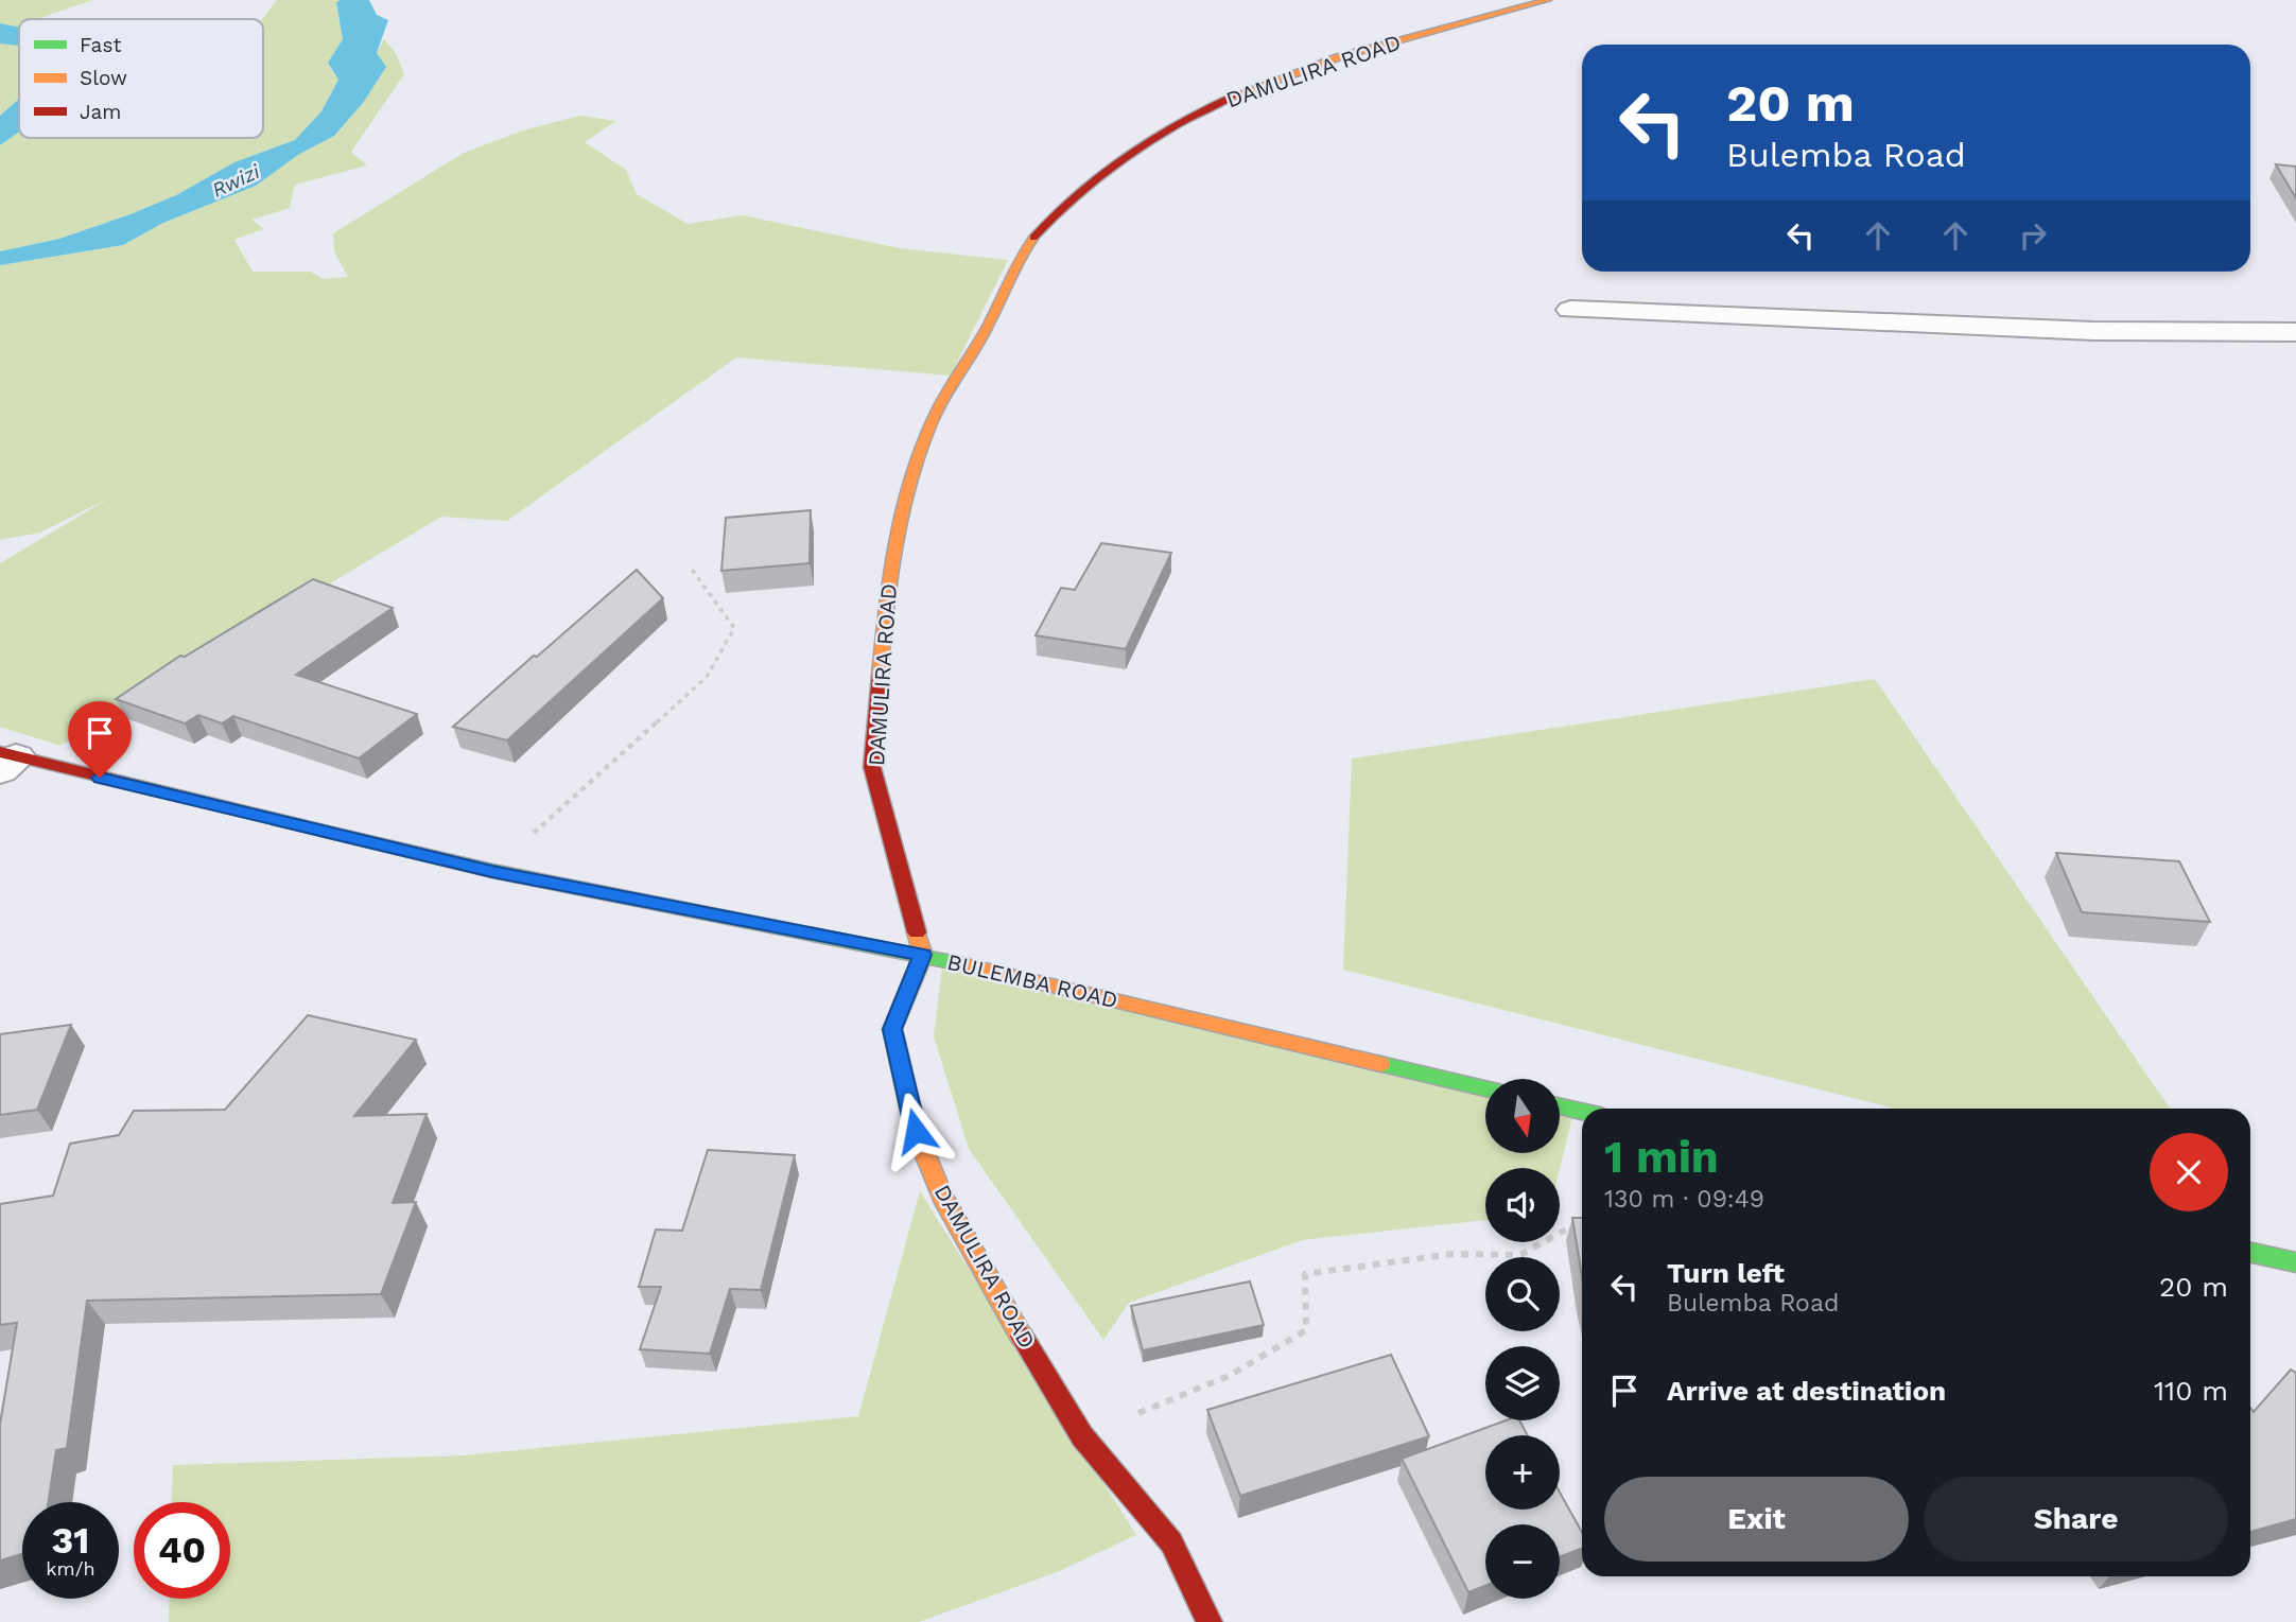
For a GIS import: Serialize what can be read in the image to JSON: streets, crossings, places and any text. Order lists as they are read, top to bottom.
{
  "streets": {
    "street": ["DAMULIRA ROAD", "BULEMBA ROAD"]
  },
  "crossings": [
    ["DAMULIRA ROAD", "BULEMBA ROAD"]
  ],
  "water": ["Rwizi"],
  "legend": ["Fast", "Slow", "Jam"],
  "north": "bottom",
  "page": {
    "turn": ["20 m", "Bulemba Road"],
    "map_buttons": ["+", "−"],
    "heading": ["1 min", "130 m · 09:49"],
    "list": [
      {
        "name": "Turn left",
        "note": "Bulemba Road",
        "value": "20 m"
      },
      {
        "name": "Arrive at destination",
        "value": "110 m"
      }
    ],
    "buttons": ["Exit", "Share"],
    "speed": "31 km/h",
    "limit": "40"
  }
}
